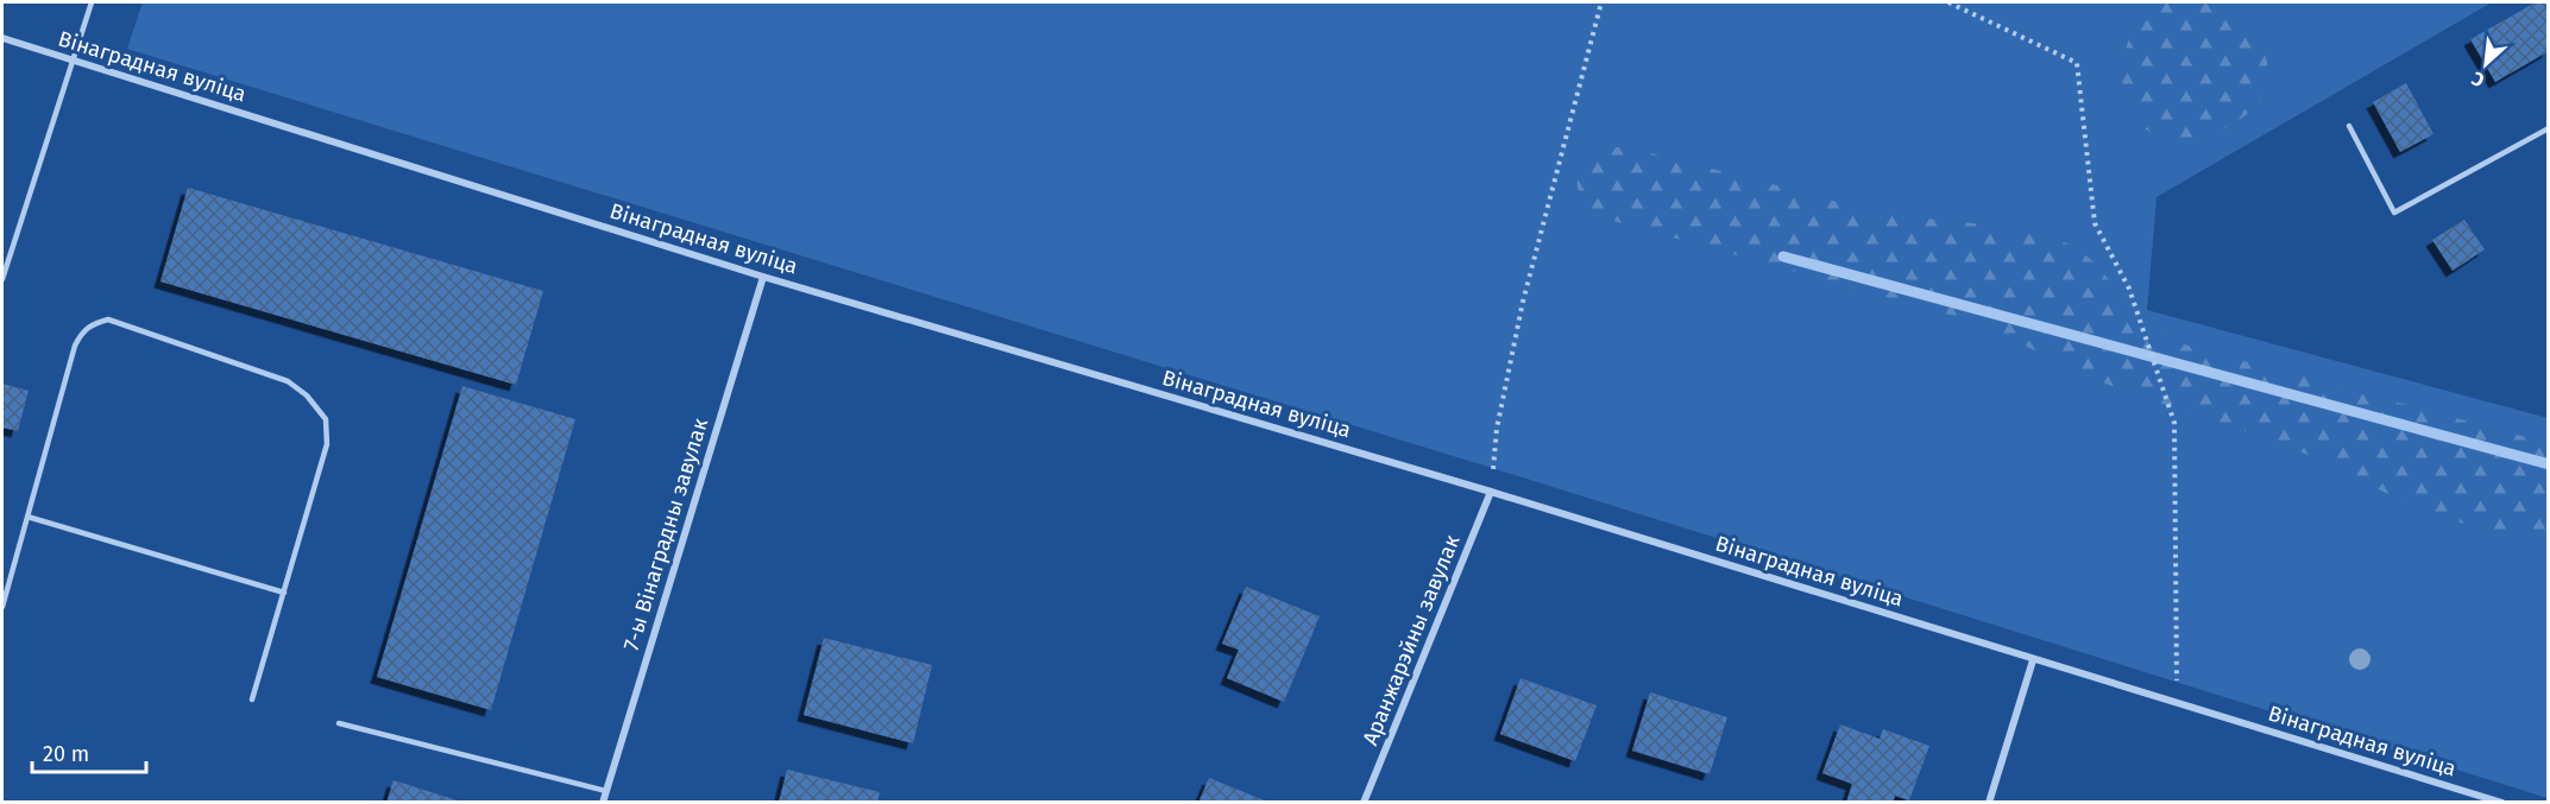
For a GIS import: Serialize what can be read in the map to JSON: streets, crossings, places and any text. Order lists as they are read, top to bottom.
{
  "streets": {
    "street": ["Вінаградная вуліца", "7-ы Вінаградны завулак", "Аранжарэйны завулак"]
  },
  "crossings": [
    ["Вінаградная вуліца", "7-ы Вінаградны завулак"],
    ["Вінаградная вуліца", "Аранжарэйны завулак"]
  ],
  "scale_bar": "20 m",
  "north": "bottom left"
}
